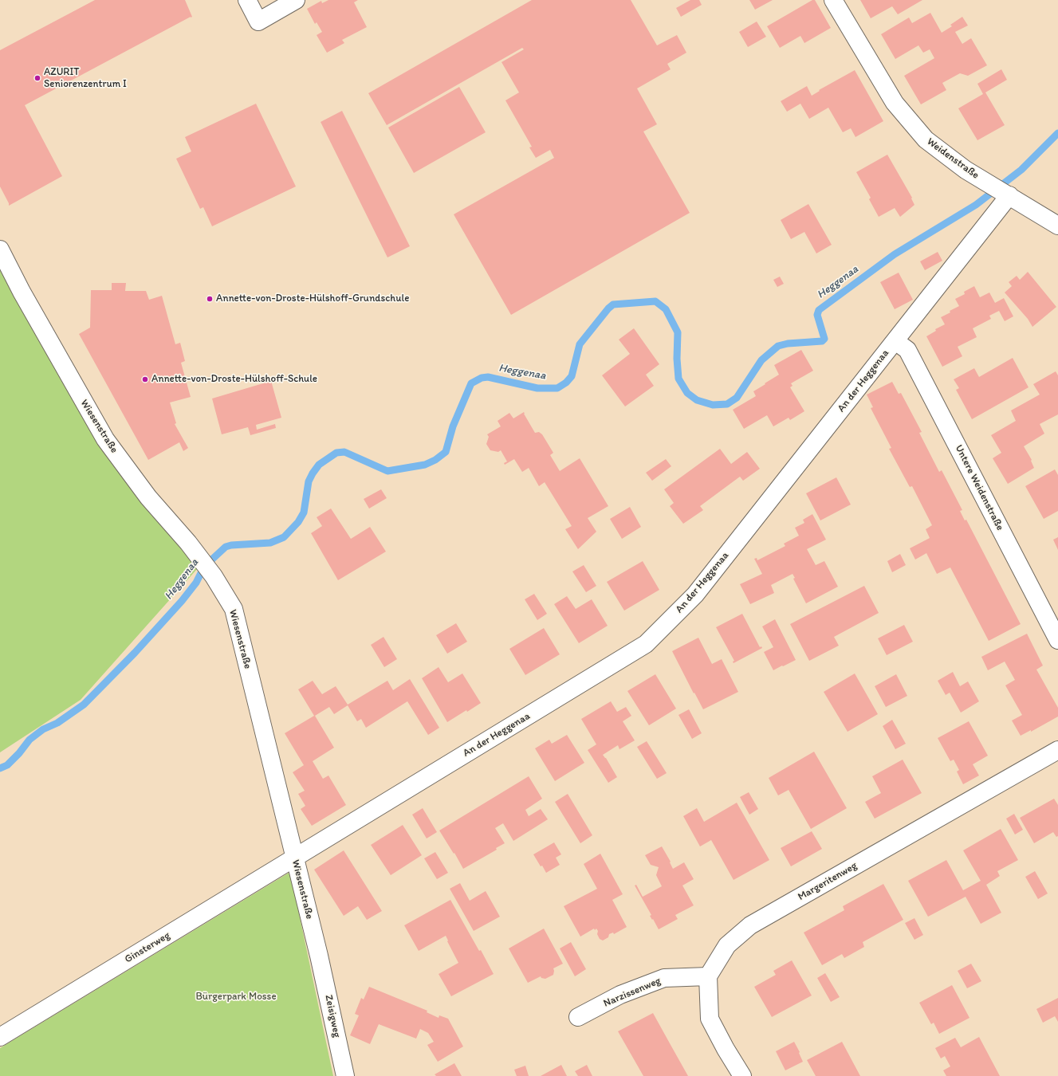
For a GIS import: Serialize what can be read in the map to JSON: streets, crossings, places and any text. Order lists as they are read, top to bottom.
{
  "streets": {
    "street": [
      "Weidenstraße",
      "An der Heggenaa",
      "Wiesenstraße",
      "Untere Weidenstraße",
      "Margeritenweg",
      "Ginsterweg",
      "Narzissenweg",
      "Zeisigweg"
    ]
  },
  "crossings": [
    ["Weidenstraße", "An der Heggenaa"],
    ["An der Heggenaa", "Wiesenstraße"],
    ["An der Heggenaa", "Untere Weidenstraße"],
    ["An der Heggenaa", "Ginsterweg"],
    ["Wiesenstraße", "Ginsterweg"],
    ["Wiesenstraße", "Zeisigweg"],
    ["Margeritenweg", "Narzissenweg"]
  ],
  "water": ["Heggenaa"],
  "parks": ["Bürgerpark Mosse"],
  "places": ["AZURIT Seniorenzentrum I", "Annette-von-Droste-Hülshoff-Grundschule", "Annette-von-Droste-Hülshoff-Schule"]
}
